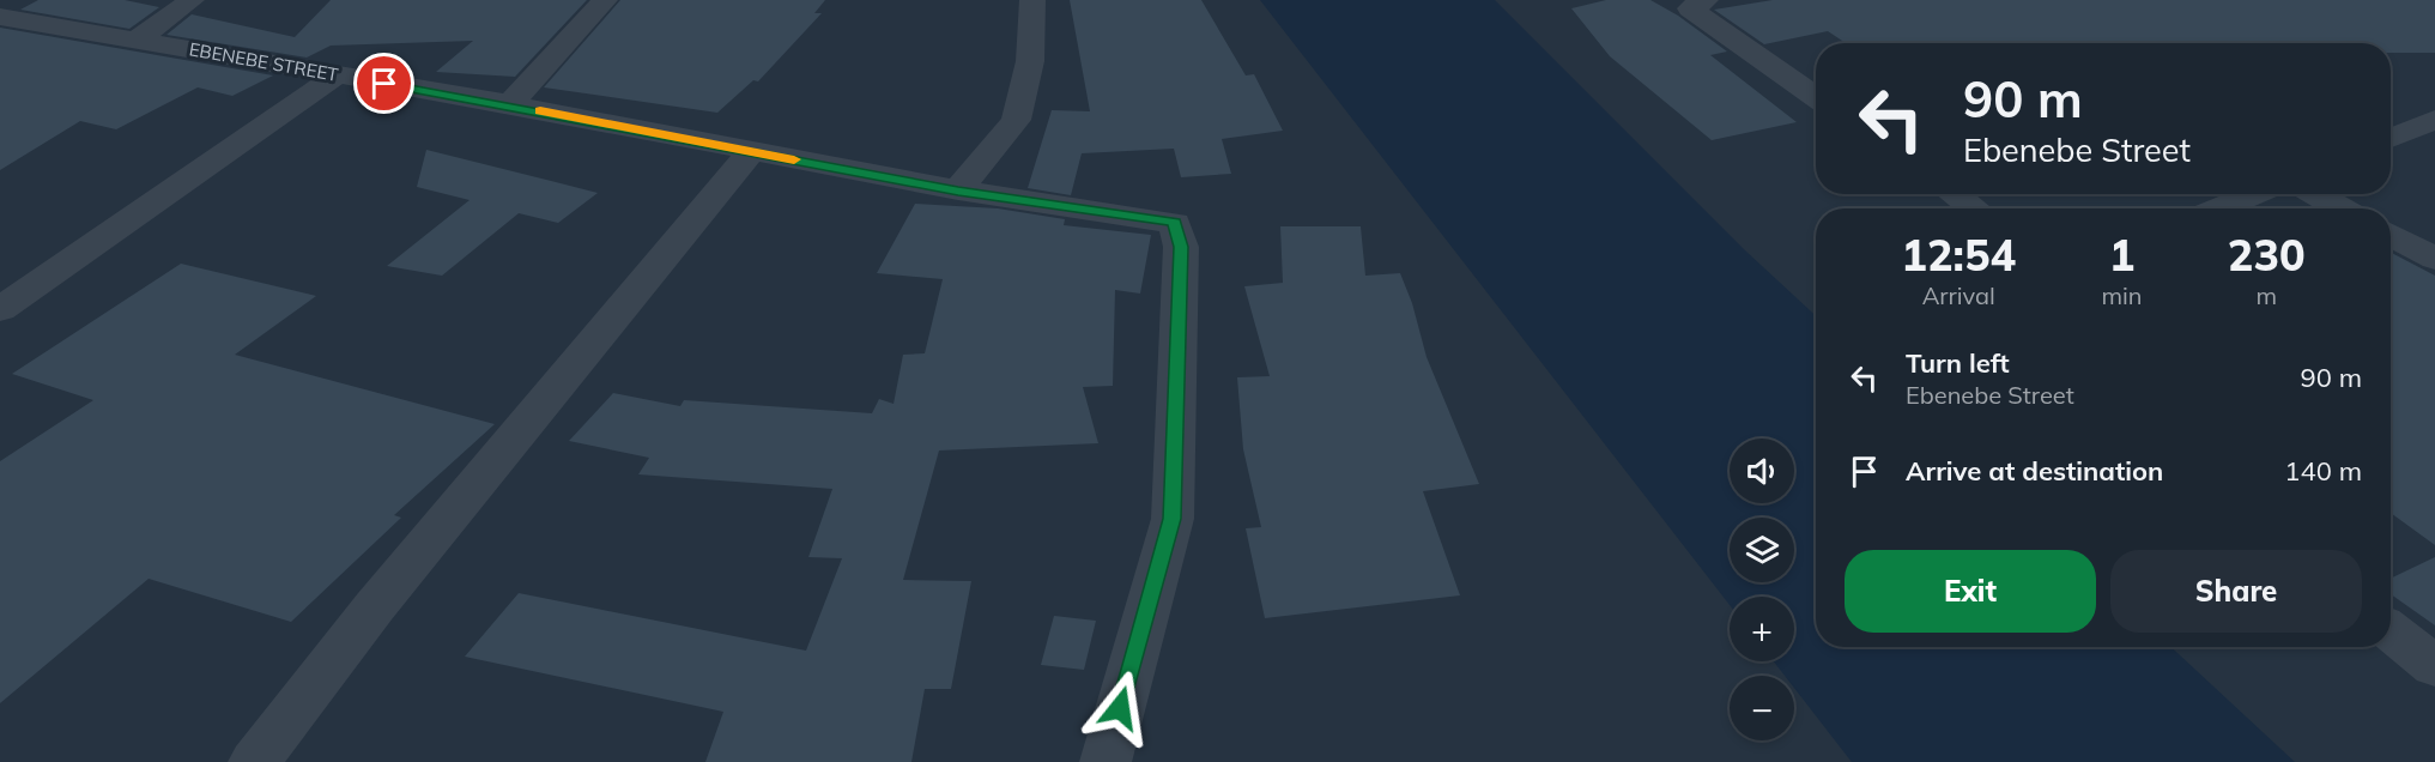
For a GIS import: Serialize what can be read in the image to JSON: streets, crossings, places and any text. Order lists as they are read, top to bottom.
{
  "streets": {
    "street": ["EBENEBE STREET"]
  },
  "page": {
    "turn": ["90 m", "Ebenebe Street"],
    "eta": [
      "12:54",
      "Arrival",
      "1",
      "min",
      "230",
      "m"
    ],
    "list": [
      {
        "name": "Turn left",
        "note": "Ebenebe Street",
        "value": "90 m"
      },
      {
        "name": "Arrive at destination",
        "value": "140 m"
      }
    ],
    "map_buttons": ["+", "−"],
    "buttons": ["Exit", "Share"]
  }
}
